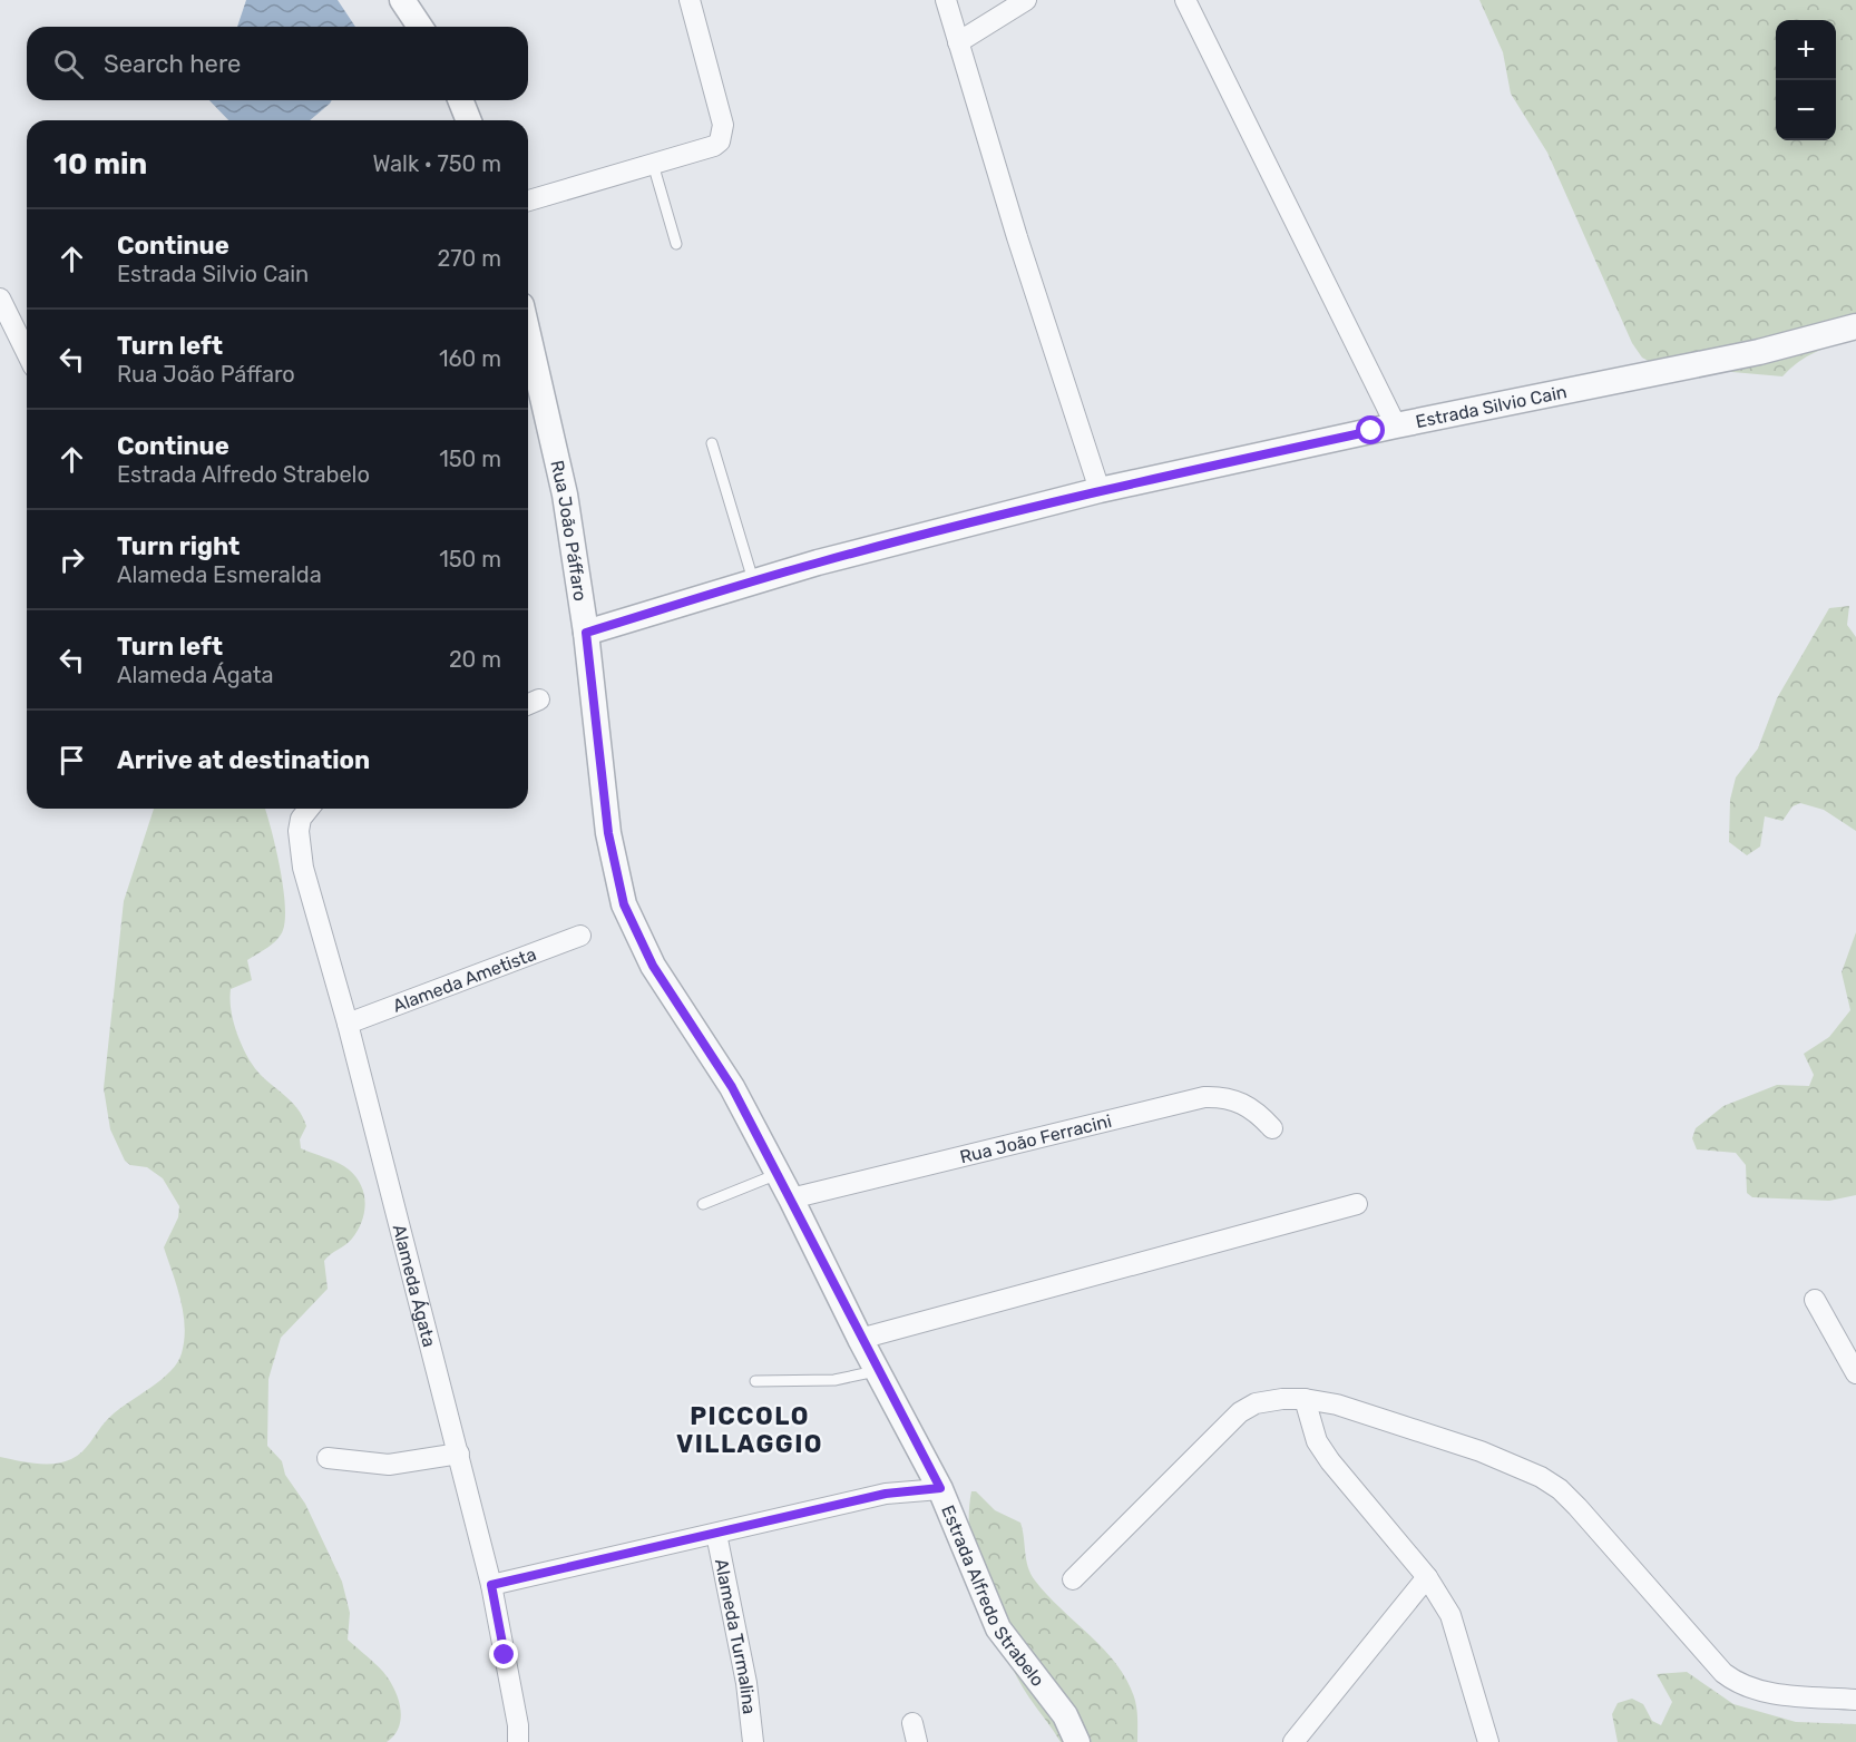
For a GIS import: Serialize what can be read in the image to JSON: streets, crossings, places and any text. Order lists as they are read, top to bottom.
{
  "streets": {
    "street": [
      "Estrada Silvio Cain",
      "Rua João Páffaro",
      "Alameda Ametista",
      "Rua João Ferracini",
      "Alameda Ágata",
      "Estrada Alfredo Strabelo",
      "Alameda Turmalina"
    ]
  },
  "crossings": [
    ["Estrada Silvio Cain", "Rua João Páffaro"],
    ["Rua João Páffaro", "Estrada Alfredo Strabelo"],
    ["Alameda Ametista", "Alameda Ágata"],
    ["Rua João Ferracini", "Estrada Alfredo Strabelo"]
  ],
  "districts": ["PICCOLO VILLAGGIO"],
  "page": {
    "map_buttons": ["+", "−"],
    "search": "Search here",
    "heading": ["10 min", "Walk · 750 m"],
    "list": [
      ["Continue", "Estrada Silvio Cain", "270 m"],
      ["Turn left", "Rua João Páffaro", "160 m"],
      ["Continue", "Estrada Alfredo Strabelo", "150 m"],
      ["Turn right", "Alameda Esmeralda", "150 m"],
      ["Turn left", "Alameda Ágata", "20 m"],
      "Arrive at destination"
    ]
  }
}
